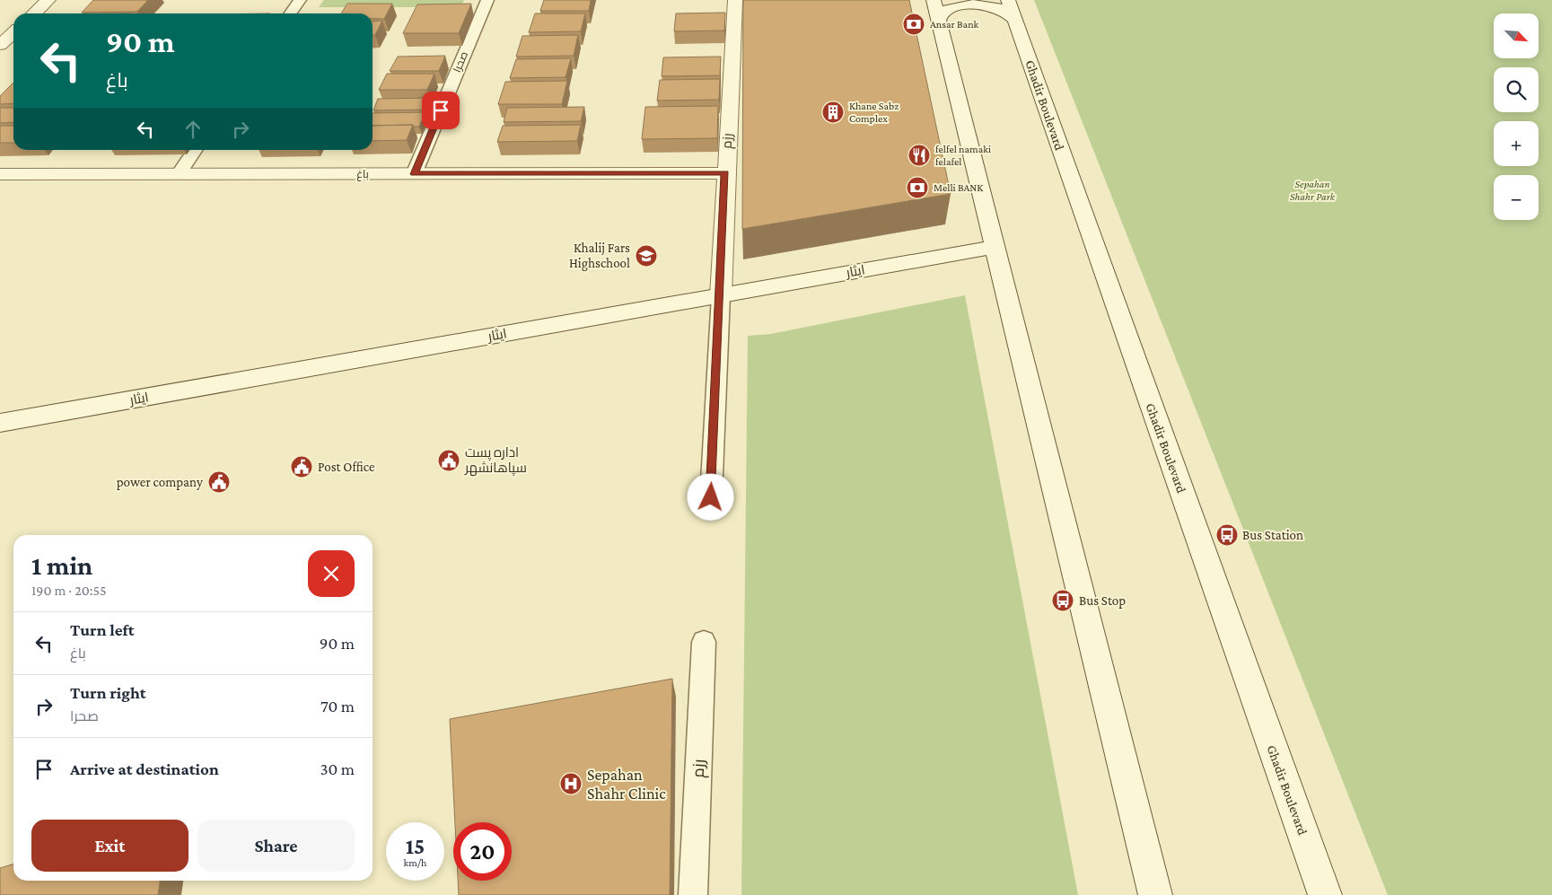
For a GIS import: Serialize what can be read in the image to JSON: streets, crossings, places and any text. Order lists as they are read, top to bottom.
{
  "streets": {
    "street": [
      "Ghadir Boulevard",
      "رزم",
      "باغ",
      "ایثار"
    ],
    "lane": ["صحرا"]
  },
  "crossings": [
    ["صحرا", "باغ"],
    ["رزم", "باغ"],
    ["رزم", "ایثار"]
  ],
  "parks": ["Sepahan Shahr Park"],
  "places": {
    "bank": ["Ansar Bank", "Melli BANK"],
    "building": ["Khane Sabz Complex"],
    "restaurant": ["felfel namaki felafel"],
    "school or university": ["Khalij Fars Highschool"],
    "public building": ["اداره پست سپاهانشهر", "Post Office", "power company"],
    "bus stop": ["Bus Station", "Bus Stop"],
    "hospital": ["Sepahan Shahr Clinic"]
  },
  "north": "bottom right",
  "page": {
    "map_buttons": ["+", "−"],
    "turn": ["90 m", "باغ"],
    "heading": ["1 min", "190 m · 20:55"],
    "list": [
      {
        "name": "Turn left",
        "note": "باغ",
        "value": "90 m"
      },
      {
        "name": "Turn right",
        "note": "صحرا",
        "value": "70 m"
      },
      {
        "name": "Arrive at destination",
        "value": "30 m"
      }
    ],
    "buttons": ["Exit", "Share"],
    "speed": "15 km/h",
    "limit": "20"
  }
}
